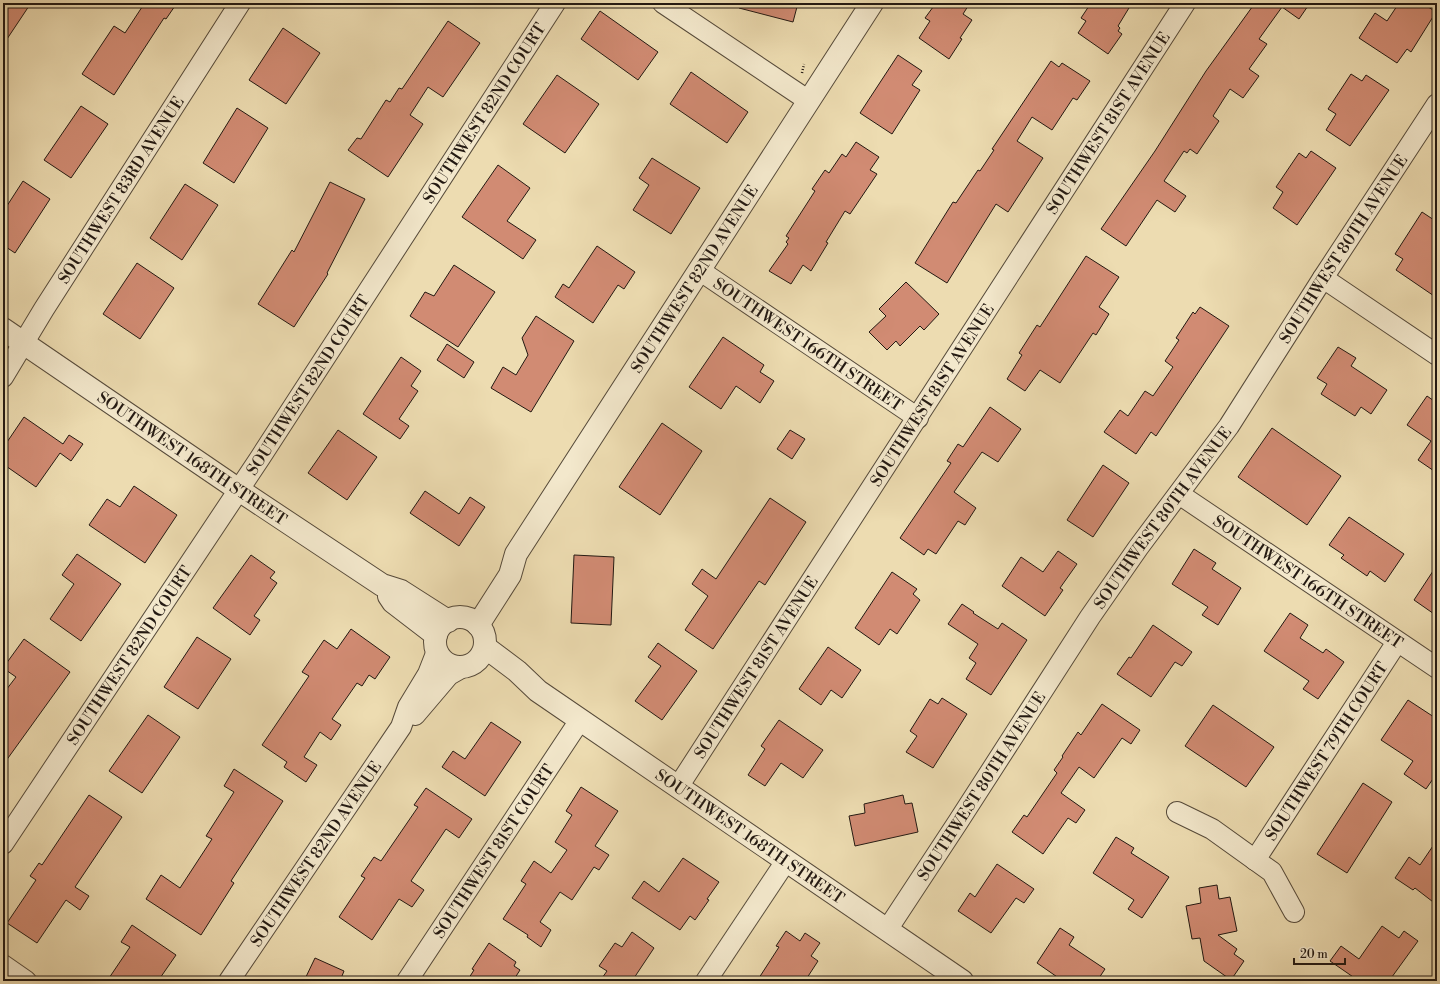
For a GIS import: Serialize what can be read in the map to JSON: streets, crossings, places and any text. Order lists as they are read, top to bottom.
{
  "streets": {
    "street": [
      "SOUTHWEST 82ND COURT",
      "SOUTHWEST 81ST AVENUE",
      "SOUTHWEST 83RD AVENUE",
      "SOUTHWEST 80TH AVENUE",
      "SOUTHWEST 82ND AVENUE",
      "SOUTHWEST 166TH STREET",
      "SOUTHWEST 168TH STREET",
      "SOUTHWEST 79TH COURT",
      "SOUTHWEST 81ST COURT"
    ]
  },
  "crossings": [
    ["SOUTHWEST 82ND COURT", "SOUTHWEST 168TH STREET"],
    ["SOUTHWEST 81ST AVENUE", "SOUTHWEST 166TH STREET"],
    ["SOUTHWEST 81ST AVENUE", "SOUTHWEST 168TH STREET"],
    ["SOUTHWEST 83RD AVENUE", "SOUTHWEST 168TH STREET"],
    ["SOUTHWEST 80TH AVENUE", "SOUTHWEST 166TH STREET"],
    ["SOUTHWEST 80TH AVENUE", "SOUTHWEST 168TH STREET"],
    ["SOUTHWEST 82ND AVENUE", "SOUTHWEST 166TH STREET"],
    ["SOUTHWEST 82ND AVENUE", "SOUTHWEST 168TH STREET"],
    ["SOUTHWEST 166TH STREET", "SOUTHWEST 79TH COURT"],
    ["SOUTHWEST 168TH STREET", "SOUTHWEST 81ST COURT"]
  ],
  "scale_bar": "20 m"
}
